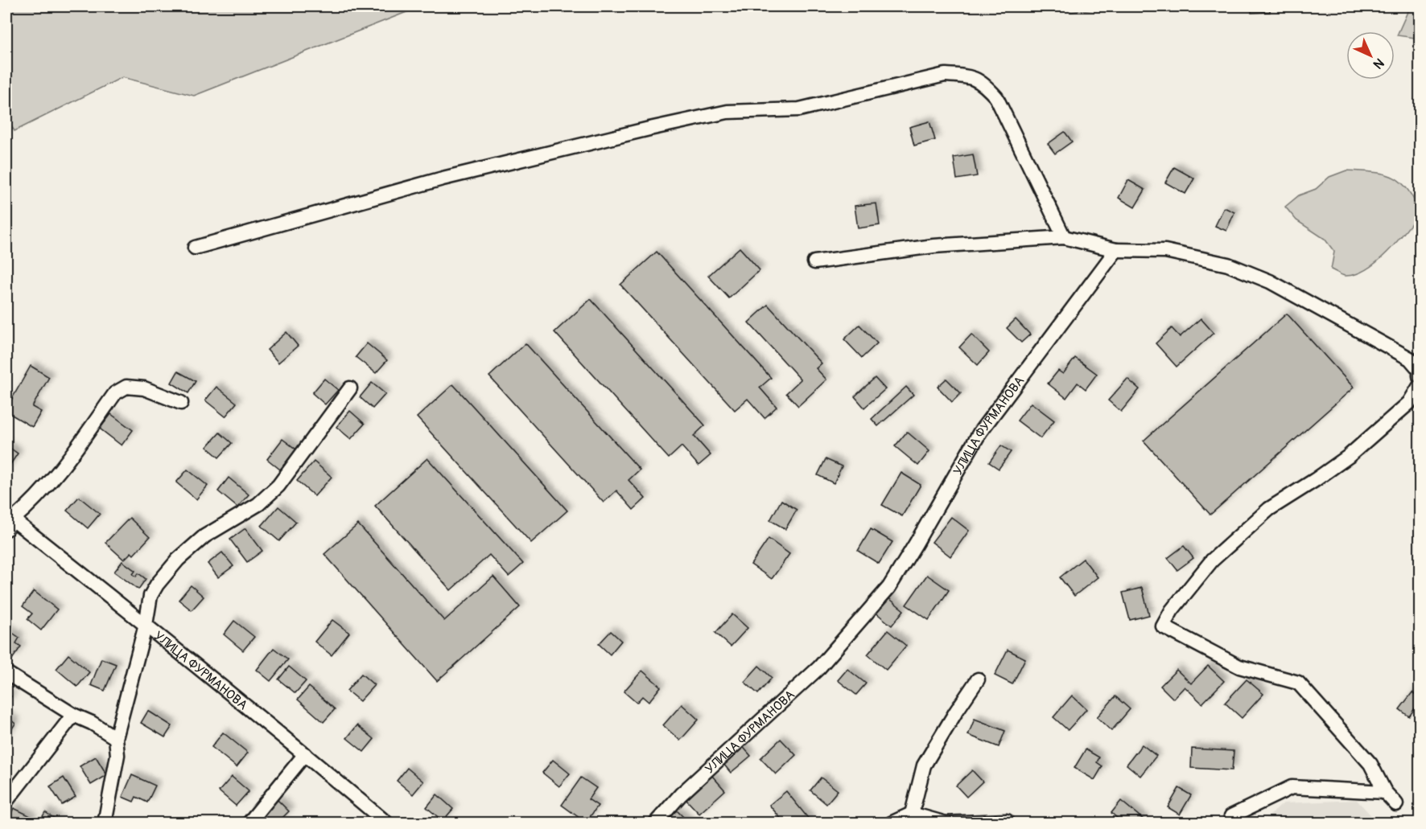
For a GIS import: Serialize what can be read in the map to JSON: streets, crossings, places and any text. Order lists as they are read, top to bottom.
{
  "streets": {
    "street": ["УЛИЦА ФУРМАНОВА"]
  },
  "north": "bottom right"
}
